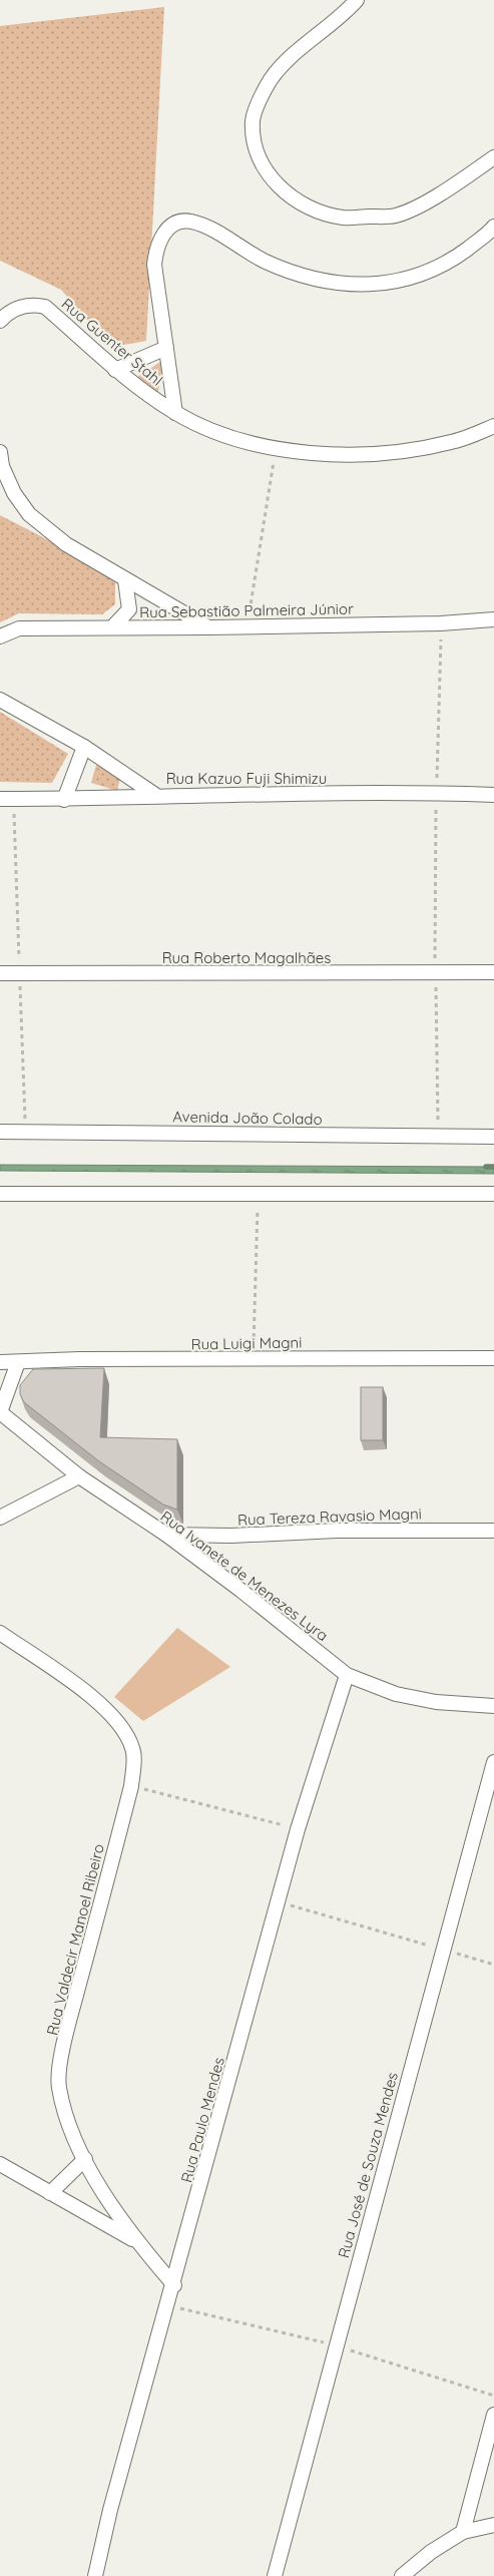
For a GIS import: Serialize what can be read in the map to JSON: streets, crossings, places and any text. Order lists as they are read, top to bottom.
{
  "streets": {
    "street": [
      "Rua Guenter Stahl",
      "Rua Sebastião Palmeira Júnior",
      "Rua Kazuo Fuji Shimizu",
      "Rua Roberto Magalhães",
      "Avenida João Colado",
      "Rua Luigi Magni",
      "Rua Tereza Ravasio Magni",
      "Rua Ivanete de Menezes Lyra",
      "Rua Valdecir Manoel Ribeiro",
      "Rua Paulo Mendes",
      "Rua José de Souza Mendes"
    ]
  },
  "crossings": [
    ["Rua Tereza Ravasio Magni", "Rua Ivanete de Menezes Lyra"],
    ["Rua Ivanete de Menezes Lyra", "Rua Paulo Mendes"],
    ["Rua Valdecir Manoel Ribeiro", "Rua Paulo Mendes"]
  ]
}
